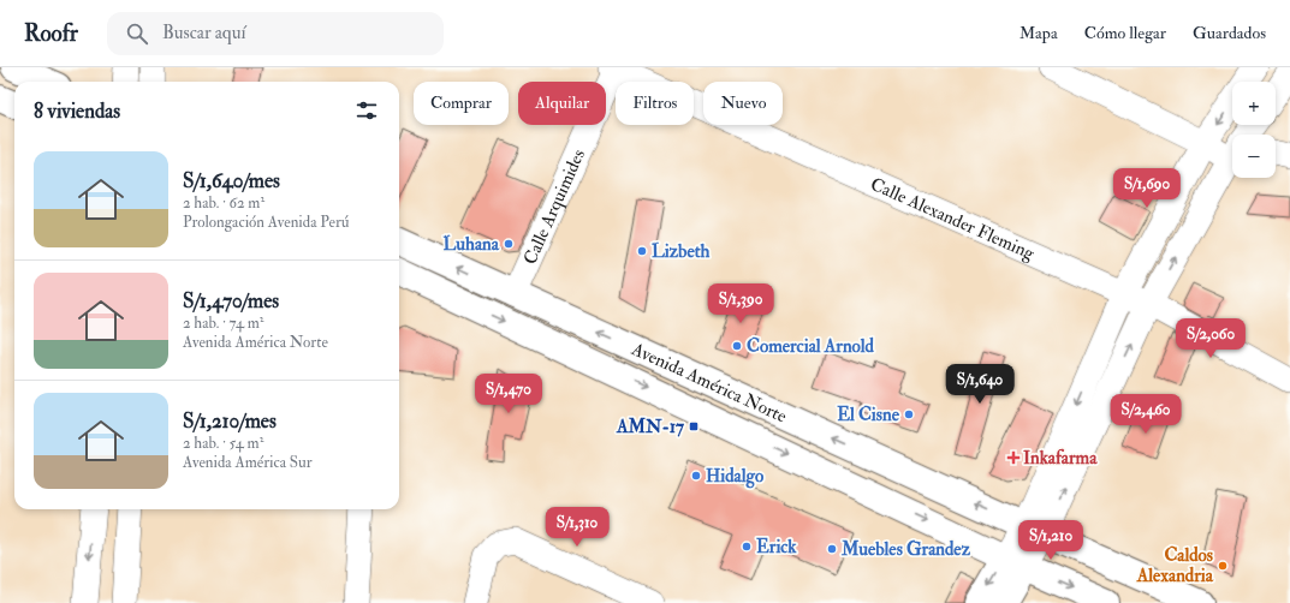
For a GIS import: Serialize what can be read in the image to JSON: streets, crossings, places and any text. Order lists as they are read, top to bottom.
{
  "streets": {
    "main road": ["Avenida América Norte"],
    "street": ["Calle Arquimides", "Calle Alexander Fleming"]
  },
  "crossings": [
    ["Calle Arquimides", "Calle Alexander Fleming"],
    ["Calle Arquimides", "Avenida América Norte"]
  ],
  "places": {
    "other": [
      "Luhana",
      "Lizbeth",
      "Comercial Arnold",
      "El Cisne",
      "Hidalgo",
      "Erick",
      "Muebles Grandez",
      "Caldos Alexandria"
    ],
    "transit": ["AMN-17"],
    "health": ["Inkafarma"]
  },
  "page": {
    "header": "Roofr",
    "search": "Buscar aquí",
    "nav": ["Mapa", "Cómo llegar", "Guardados"],
    "map_buttons": ["+", "−"],
    "chip": [
      "Comprar",
      "Alquilar",
      "Filtros",
      "Nuevo"
    ],
    "heading": "8 viviendas",
    "list": [
      {
        "name": "S/1,640/mes",
        "note": "2 hab. · 62 m² · Prolongación Avenida Perú"
      },
      {
        "name": "S/1,470/mes",
        "note": "2 hab. · 74 m² · Avenida América Norte"
      },
      {
        "name": "S/1,210/mes",
        "note": "2 hab. · 54 m² · Avenida América Sur"
      }
    ],
    "price": [
      "S/1,690",
      "S/1,390",
      "S/2,060",
      "S/1,640",
      "S/1,470",
      "S/2,460",
      "S/1,310",
      "S/1,210"
    ]
  }
}
